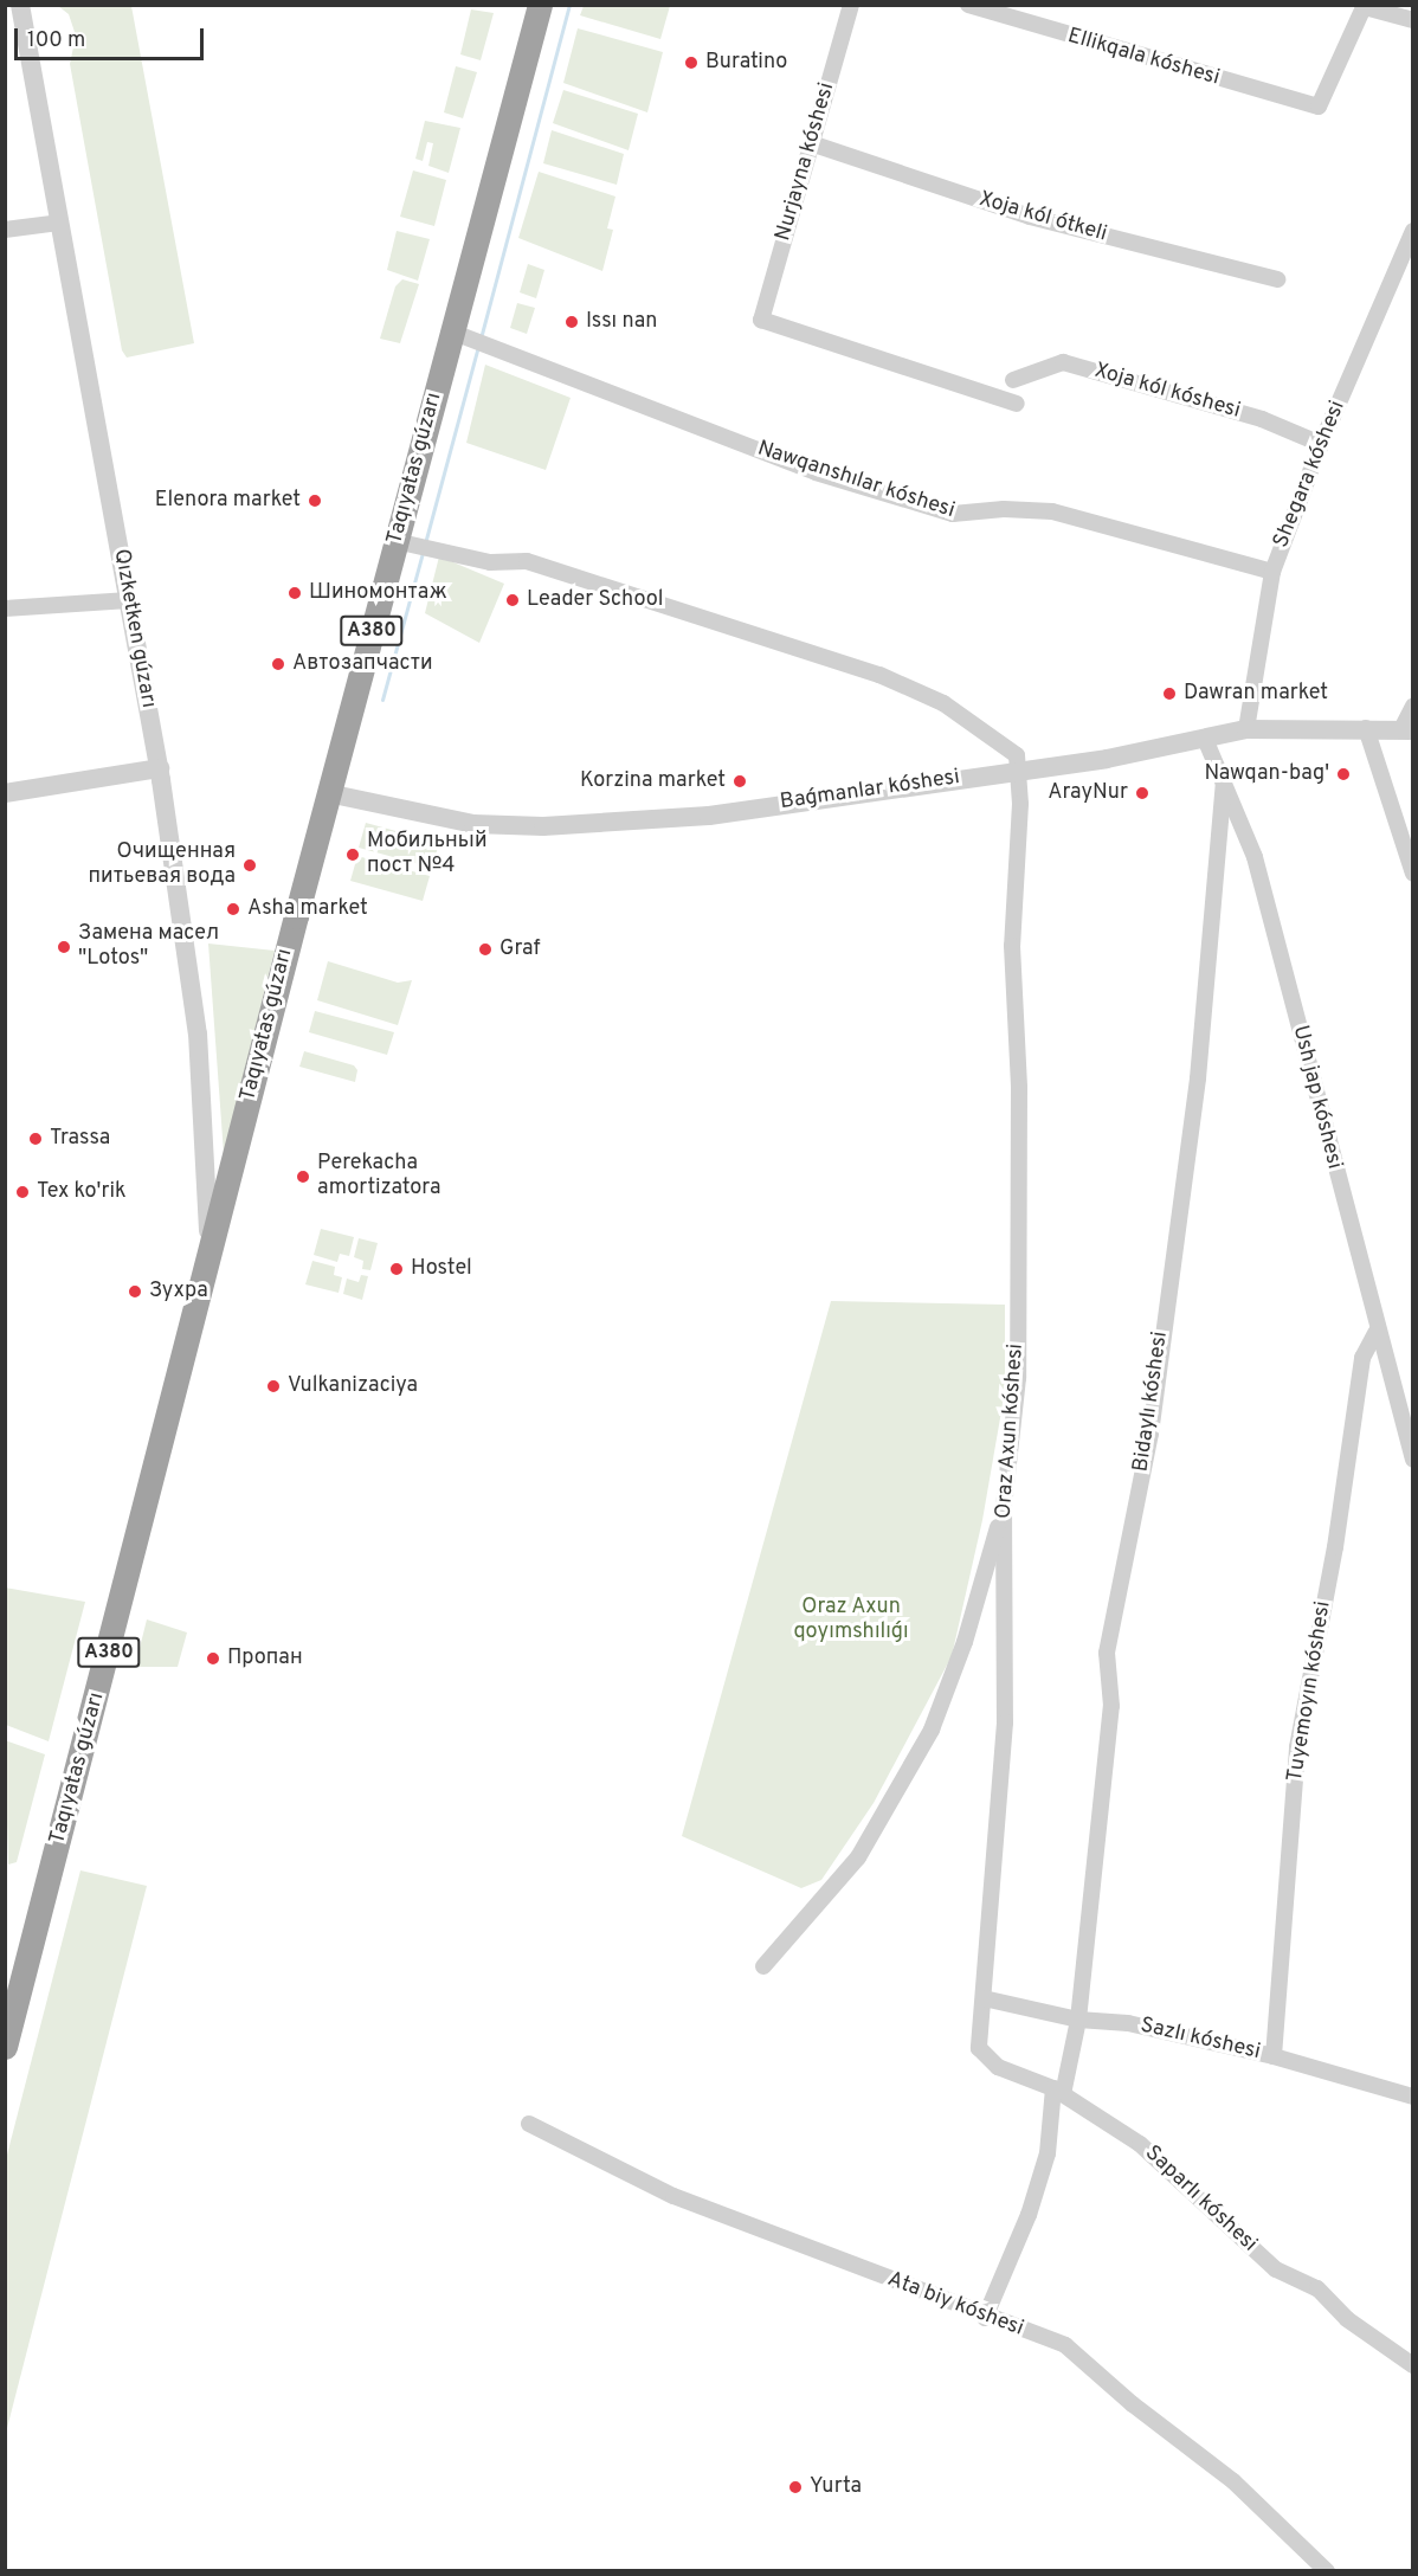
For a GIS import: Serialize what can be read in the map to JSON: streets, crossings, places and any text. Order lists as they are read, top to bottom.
{
  "streets": {
    "highway": ["Taqıyatas gúzarı", "A380"],
    "street": [
      "Ellikqala kóshesi",
      "Nurjayna kóshesi",
      "Xoja kól ótkeli",
      "Xoja kól kóshesi",
      "Shegara kóshesi",
      "Nawqanshılar kóshesi",
      "Qızketken gúzarı",
      "Baǵmanlar kóshesi",
      "Ush jap kóshesi",
      "Bidaylı kóshesi",
      "Oraz Axun kóshesi",
      "Tuyemoyın kóshesi",
      "Sazlı kóshesi",
      "Saparlı kóshesi",
      "Ata biy kóshesi"
    ]
  },
  "crossings": [
    ["Nurjayna kóshesi", "Xoja kól ótkeli"],
    ["Xoja kól kóshesi", "Shegara kóshesi"],
    ["Taqıyatas gúzarı", "Nawqanshılar kóshesi"],
    ["Taqıyatas gúzarı", "Qızketken gúzarı"],
    ["Taqıyatas gúzarı", "Baǵmanlar kóshesi"],
    ["Shegara kóshesi", "Nawqanshılar kóshesi"],
    ["Shegara kóshesi", "Baǵmanlar kóshesi"],
    ["Baǵmanlar kóshesi", "Ush jap kóshesi"],
    ["Baǵmanlar kóshesi", "Oraz Axun kóshesi"],
    ["Ush jap kóshesi", "Bidaylı kóshesi"],
    ["Ush jap kóshesi", "Tuyemoyın kóshesi"],
    ["Bidaylı kóshesi", "Sazlı kóshesi"],
    ["Bidaylı kóshesi", "Saparlı kóshesi"],
    ["Bidaylı kóshesi", "Ata biy kóshesi"],
    ["Oraz Axun kóshesi", "Sazlı kóshesi"],
    ["Oraz Axun kóshesi", "Saparlı kóshesi"],
    ["Tuyemoyın kóshesi", "Sazlı kóshesi"]
  ],
  "parks": ["Oraz Axun qoyımshılıǵı"],
  "places": [
    "Buratino",
    "Issı nan",
    "Elenora market",
    "Шиномонтаж",
    "Leader School",
    "Автозапчасти",
    "Dawran market",
    "Nawqan-bag'",
    "Korzina market",
    "ArayNur",
    "Мобильный пост №4",
    "Очищенная питьевая вода",
    "Asha market",
    "Замена масел \"Lotos\"",
    "Graf",
    "Trassa",
    "Perekacha amortizatora",
    "Tex ko'rik",
    "Hostel",
    "Зухра",
    "Vulkanizaciya",
    "Пропан",
    "Yurta"
  ],
  "scale_bar": "100 m"
}
